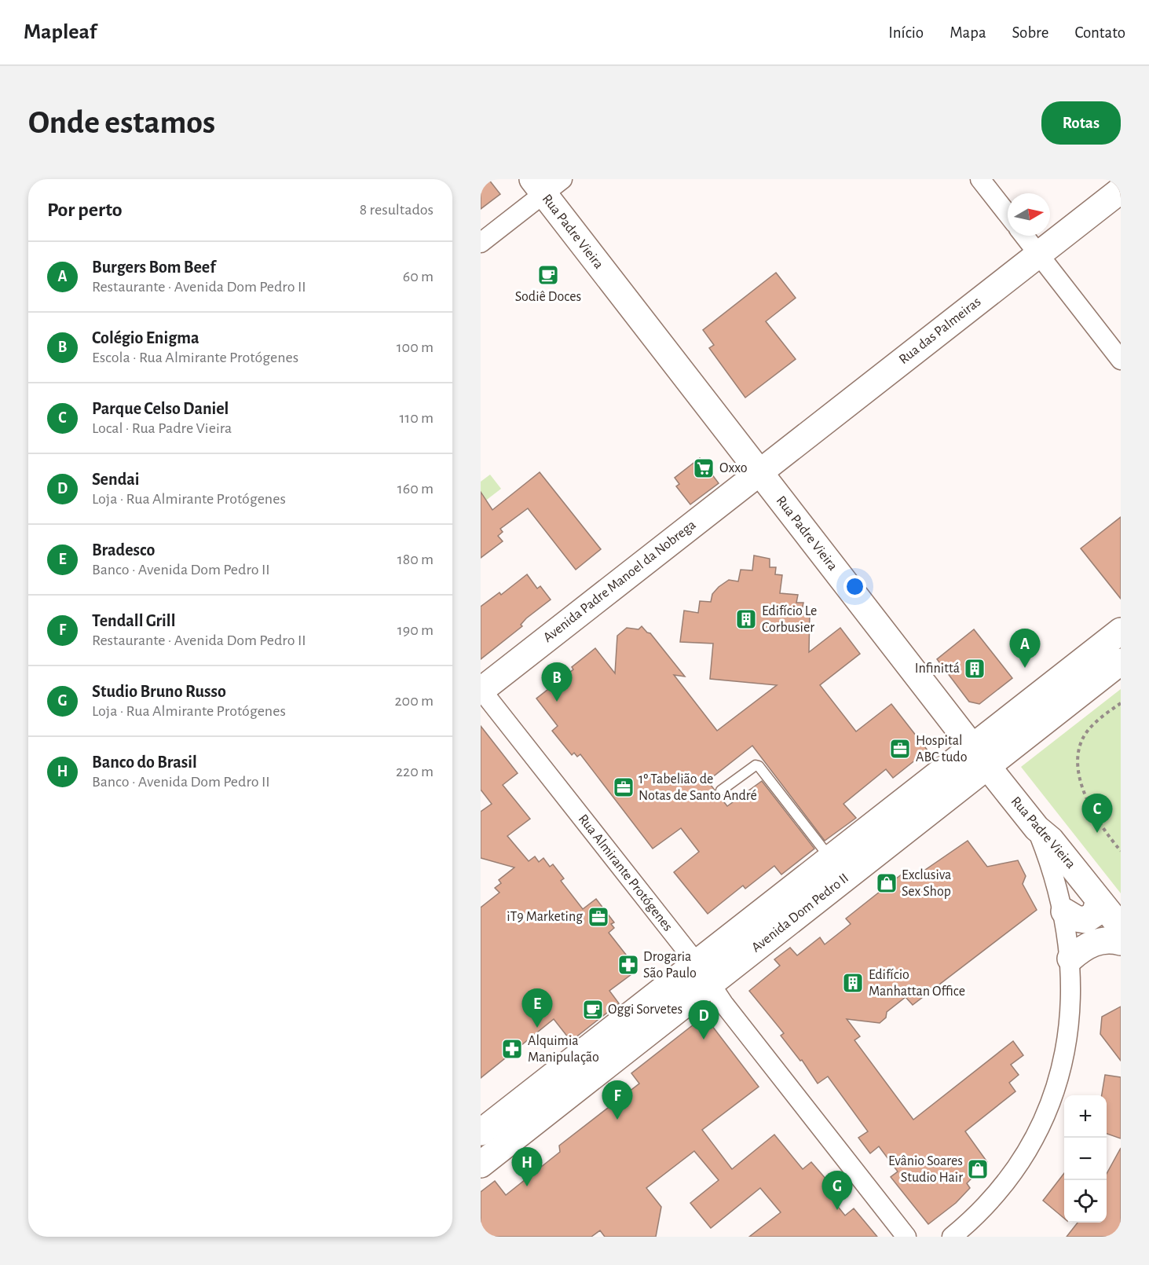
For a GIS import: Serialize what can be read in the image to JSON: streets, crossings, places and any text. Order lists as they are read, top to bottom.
{
  "streets": {
    "main road": [
      "Rua Padre Vieira",
      "Rua das Palmeiras",
      "Avenida Padre Manoel da Nobrega",
      "Avenida Dom Pedro II"
    ],
    "street": ["Rua Almirante Protógenes"]
  },
  "crossings": [
    ["Rua Padre Vieira", "Rua das Palmeiras"],
    ["Rua Padre Vieira", "Avenida Padre Manoel da Nobrega"],
    ["Rua Padre Vieira", "Avenida Dom Pedro II"],
    ["Rua das Palmeiras", "Avenida Padre Manoel da Nobrega"],
    ["Avenida Padre Manoel da Nobrega", "Rua Almirante Protógenes"],
    ["Rua Almirante Protógenes", "Avenida Dom Pedro II"]
  ],
  "places": {
    "cafe": ["Sodiê Doces", "Oggi Sorvetes"],
    "supermarket": ["Oxxo"],
    "building": ["Edifício Le Corbusier", "Infinittá", "Edifício Manhattan Office"],
    "office": ["Hospital ABC tudo", "1º Tabelião de Notas de Santo André", "iT9 Marketing"],
    "shop": ["Exclusiva Sex Shop", "Evânio Soares Studio Hair"],
    "pharmacy": ["Drogaria São Paulo", "Alquimia Manipulação"]
  },
  "north": "right",
  "page": {
    "header": "Mapleaf",
    "nav": [
      "Início",
      "Mapa",
      "Sobre",
      "Contato"
    ],
    "buttons": "Rotas",
    "title": "Onde estamos",
    "heading": ["Por perto", "8 resultados"],
    "list": [
      {
        "mark": "A",
        "name": "Burgers Bom Beef",
        "note": "Restaurante · Avenida Dom Pedro II",
        "value": "60 m"
      },
      {
        "mark": "B",
        "name": "Colégio Enigma",
        "note": "Escola · Rua Almirante Protógenes",
        "value": "100 m"
      },
      {
        "mark": "C",
        "name": "Parque Celso Daniel",
        "note": "Local · Rua Padre Vieira",
        "value": "110 m"
      },
      {
        "mark": "D",
        "name": "Sendai",
        "note": "Loja · Rua Almirante Protógenes",
        "value": "160 m"
      },
      {
        "mark": "E",
        "name": "Bradesco",
        "note": "Banco · Avenida Dom Pedro II",
        "value": "180 m"
      },
      {
        "mark": "F",
        "name": "Tendall Grill",
        "note": "Restaurante · Avenida Dom Pedro II",
        "value": "190 m"
      },
      {
        "mark": "G",
        "name": "Studio Bruno Russo",
        "note": "Loja · Rua Almirante Protógenes",
        "value": "200 m"
      },
      {
        "mark": "H",
        "name": "Banco do Brasil",
        "note": "Banco · Avenida Dom Pedro II",
        "value": "220 m"
      }
    ],
    "pins": [
      "A",
      "B",
      "C",
      "E",
      "D",
      "F",
      "H",
      "G"
    ],
    "map_buttons": ["+", "−"]
  }
}
